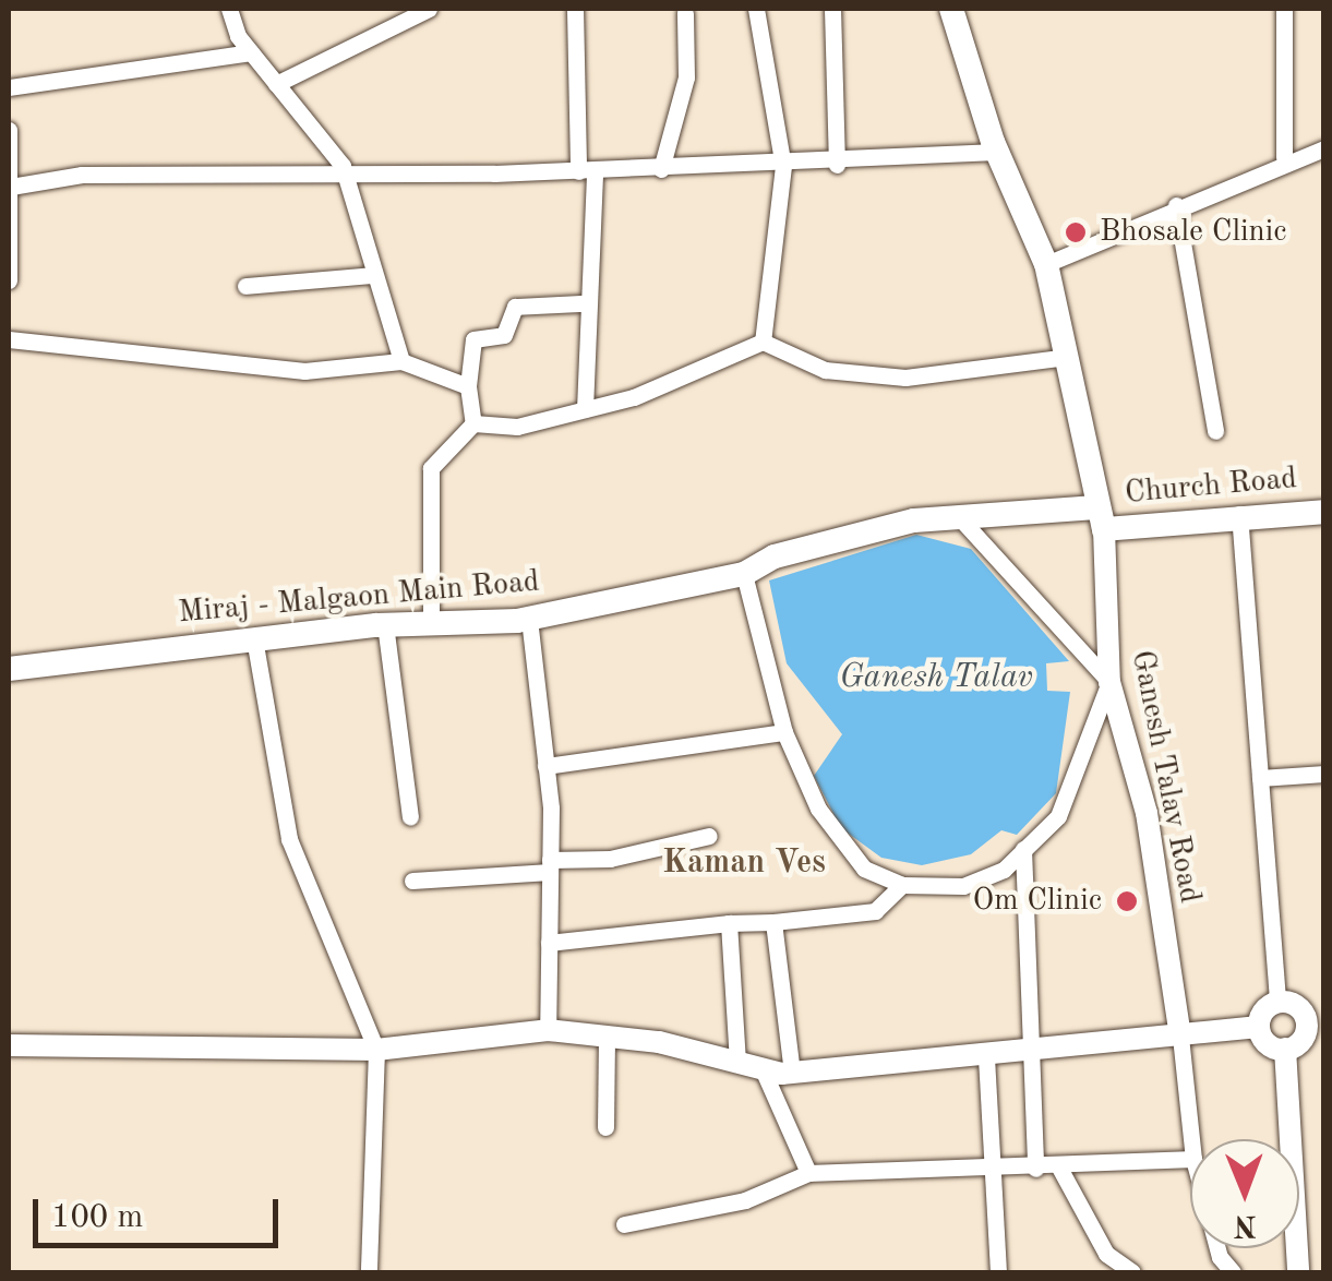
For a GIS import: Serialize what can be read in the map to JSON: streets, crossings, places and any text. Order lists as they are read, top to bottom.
{
  "streets": {
    "main road": ["Church Road", "Miraj - Malgaon Main Road"],
    "street": ["Ganesh Talav Road"]
  },
  "crossings": [
    ["Church Road", "Miraj - Malgaon Main Road"],
    ["Church Road", "Ganesh Talav Road"],
    ["Miraj - Malgaon Main Road", "Ganesh Talav Road"]
  ],
  "districts": ["Kaman Ves"],
  "water": ["Ganesh Talav"],
  "places": ["Bhosale Clinic", "Om Clinic"],
  "scale_bar": "100 m",
  "north": "bottom"
}
